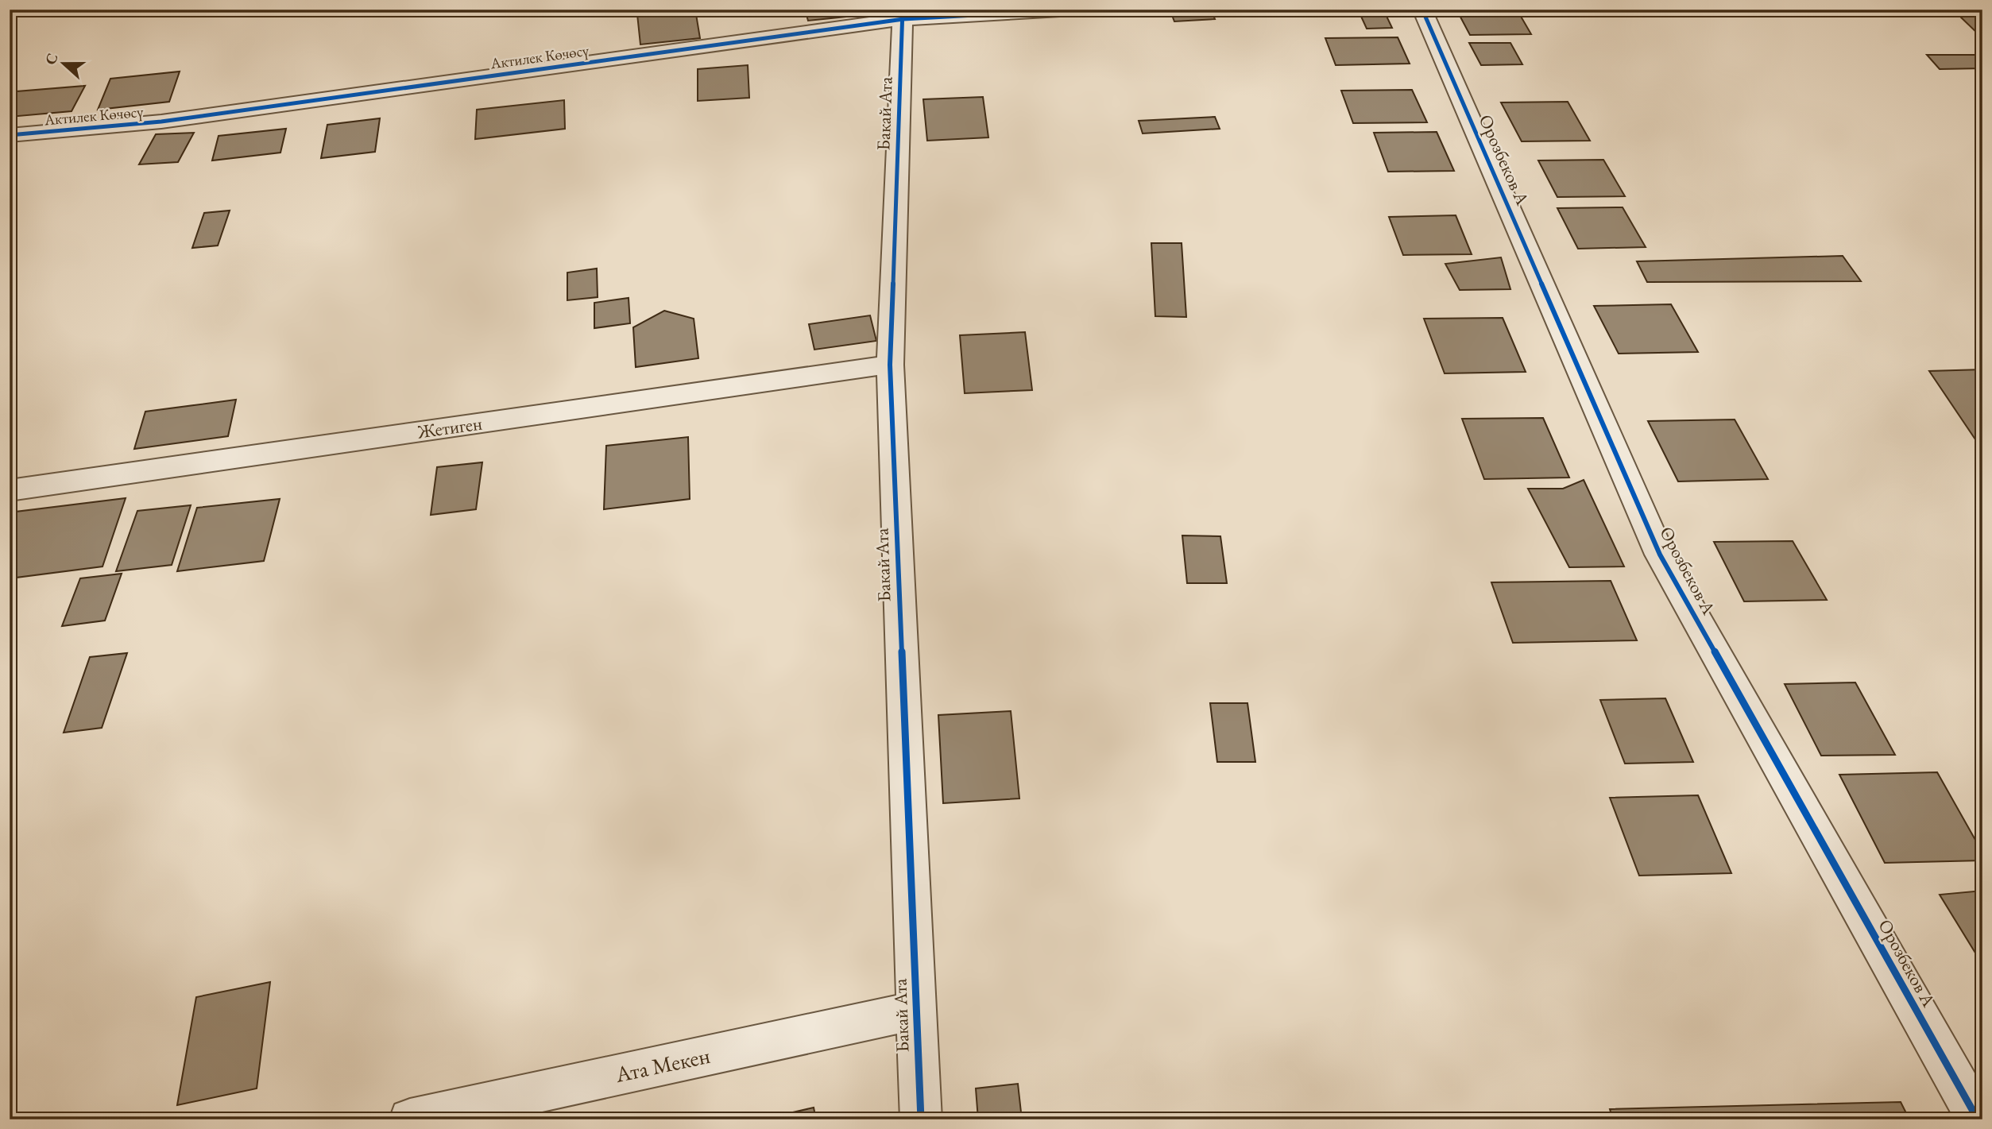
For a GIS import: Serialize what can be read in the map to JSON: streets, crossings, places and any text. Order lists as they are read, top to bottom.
{
  "streets": {
    "street": [
      "Актилек Көчөсү",
      "Бакай Ата",
      "Орозбеков А",
      "Жетиген",
      "Ата Мекен"
    ]
  },
  "crossings": [
    ["Актилек Көчөсү", "Бакай Ата"],
    ["Бакай Ата", "Жетиген"],
    ["Бакай Ата", "Ата Мекен"]
  ],
  "north": "left"
}
